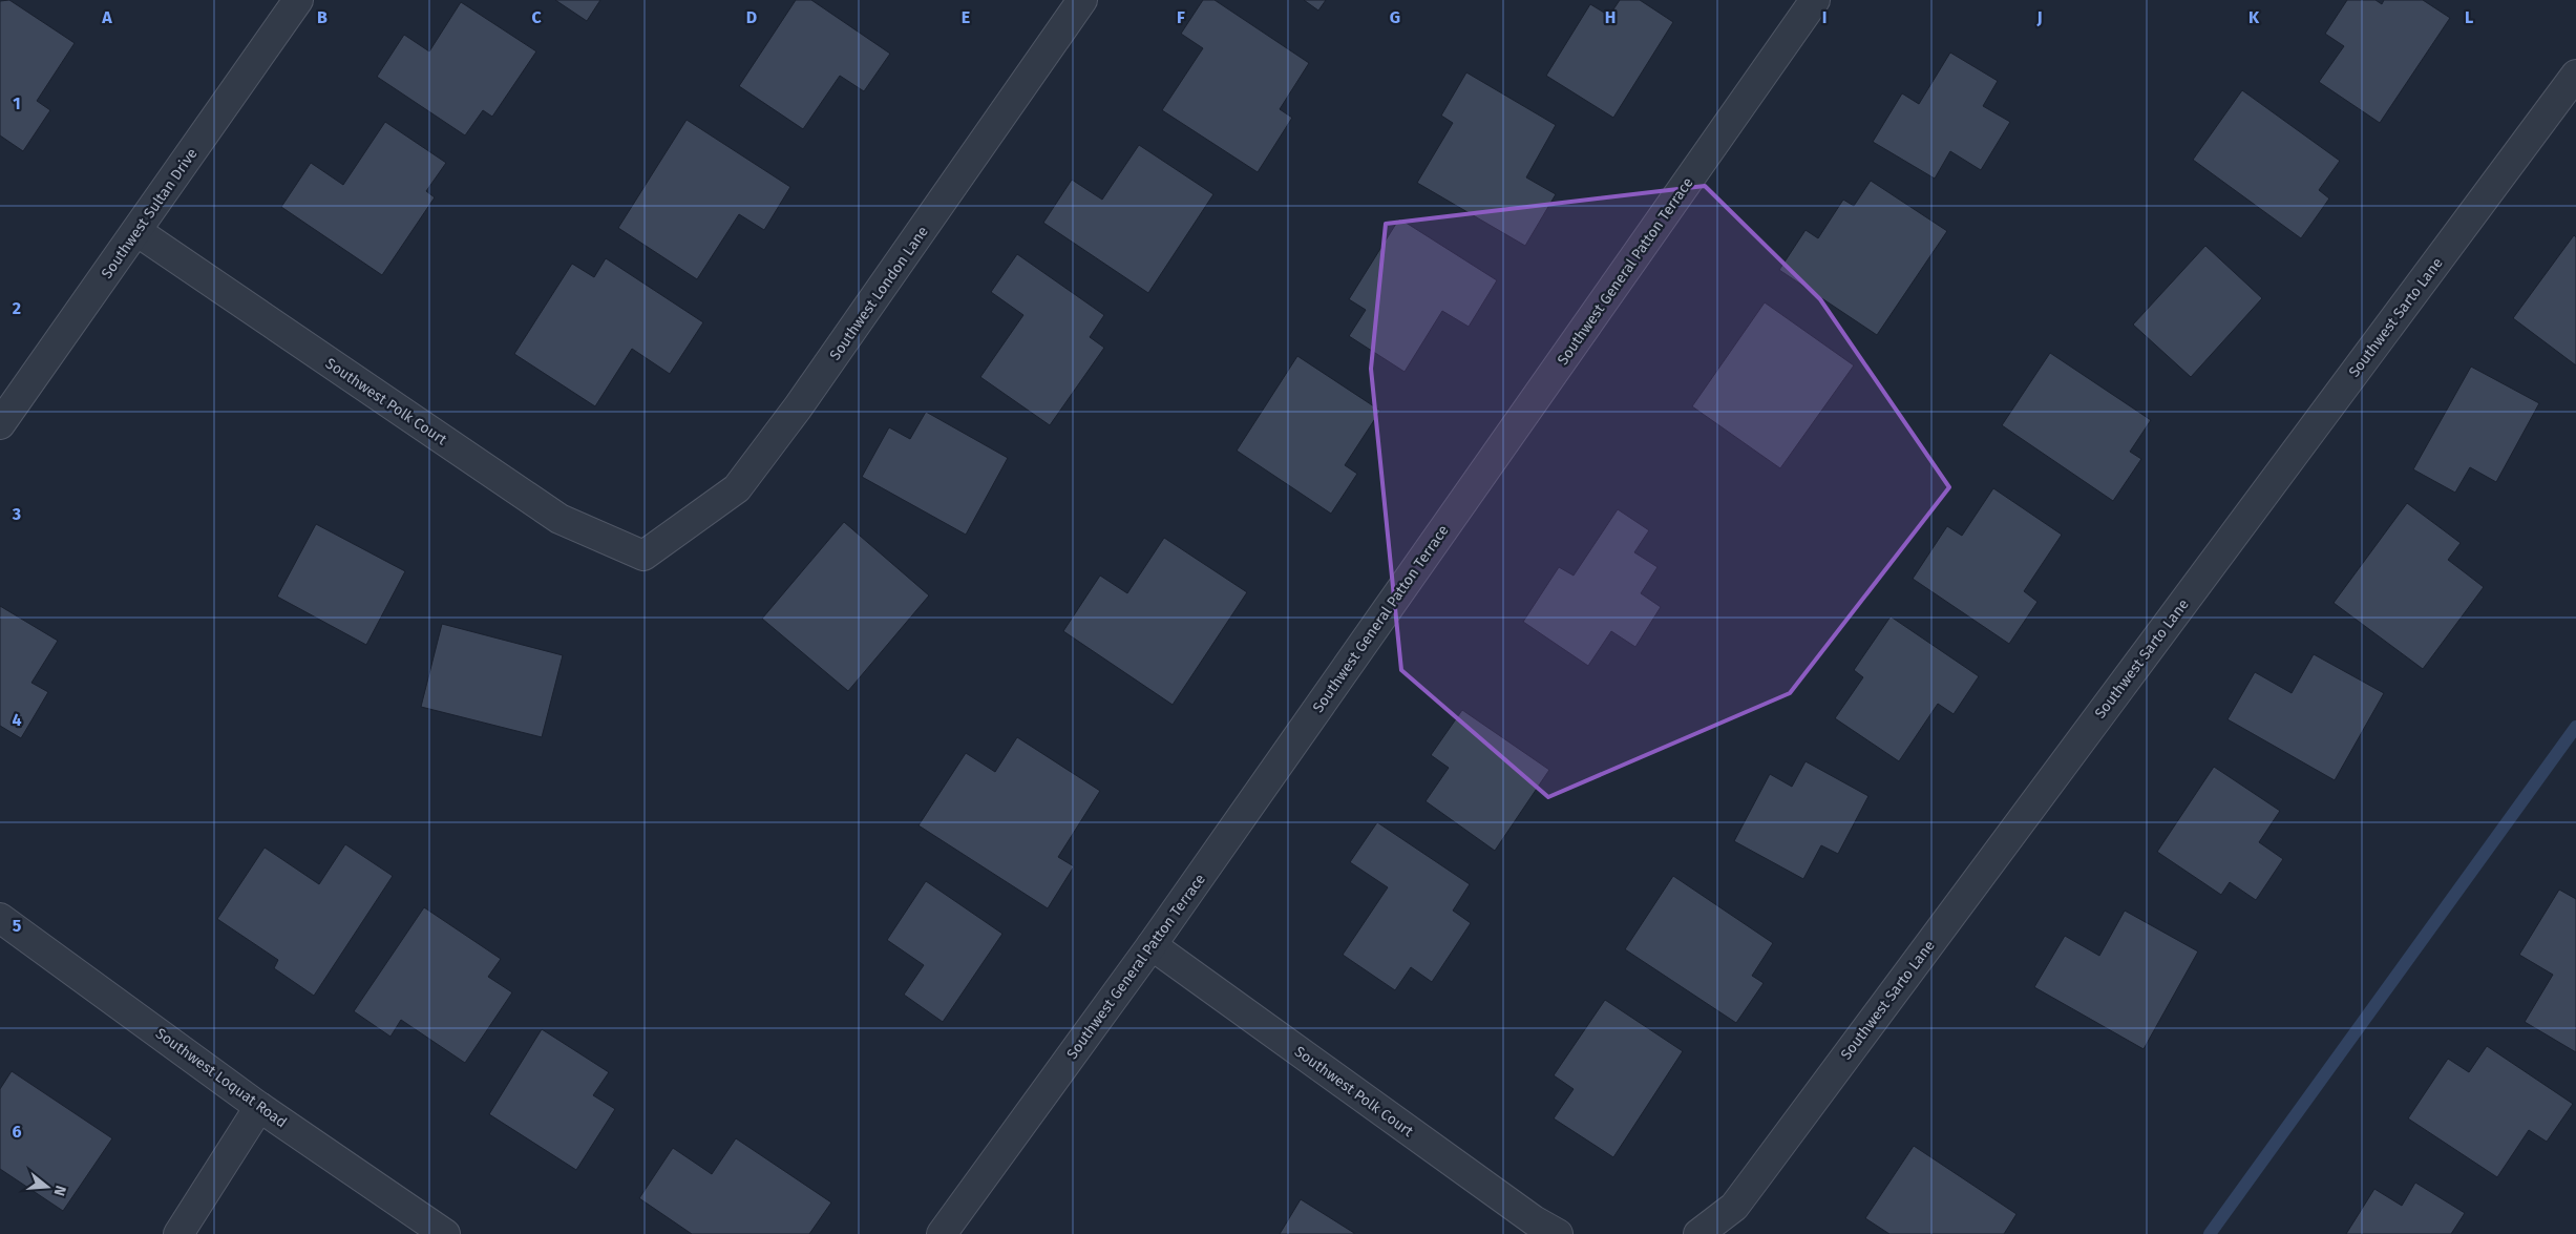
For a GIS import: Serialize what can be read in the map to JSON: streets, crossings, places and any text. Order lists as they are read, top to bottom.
{
  "streets": {
    "street": [
      "Southwest Sultan Drive",
      "Southwest General Patton Terrace",
      "Southwest London Lane",
      "Southwest Sarto Lane",
      "Southwest Polk Court",
      "Southwest Loquat Road"
    ]
  },
  "crossings": [
    ["Southwest Sultan Drive", "Southwest Polk Court"],
    ["Southwest General Patton Terrace", "Southwest Polk Court"],
    ["Southwest London Lane", "Southwest Polk Court"]
  ],
  "north": "right",
  "grid": {
    "columns": [
      "A",
      "B",
      "C",
      "D",
      "E",
      "F",
      "G",
      "H",
      "I",
      "J",
      "K",
      "L"
    ],
    "rows": [
      "1",
      "2",
      "3",
      "4",
      "5",
      "6"
    ]
  }
}
